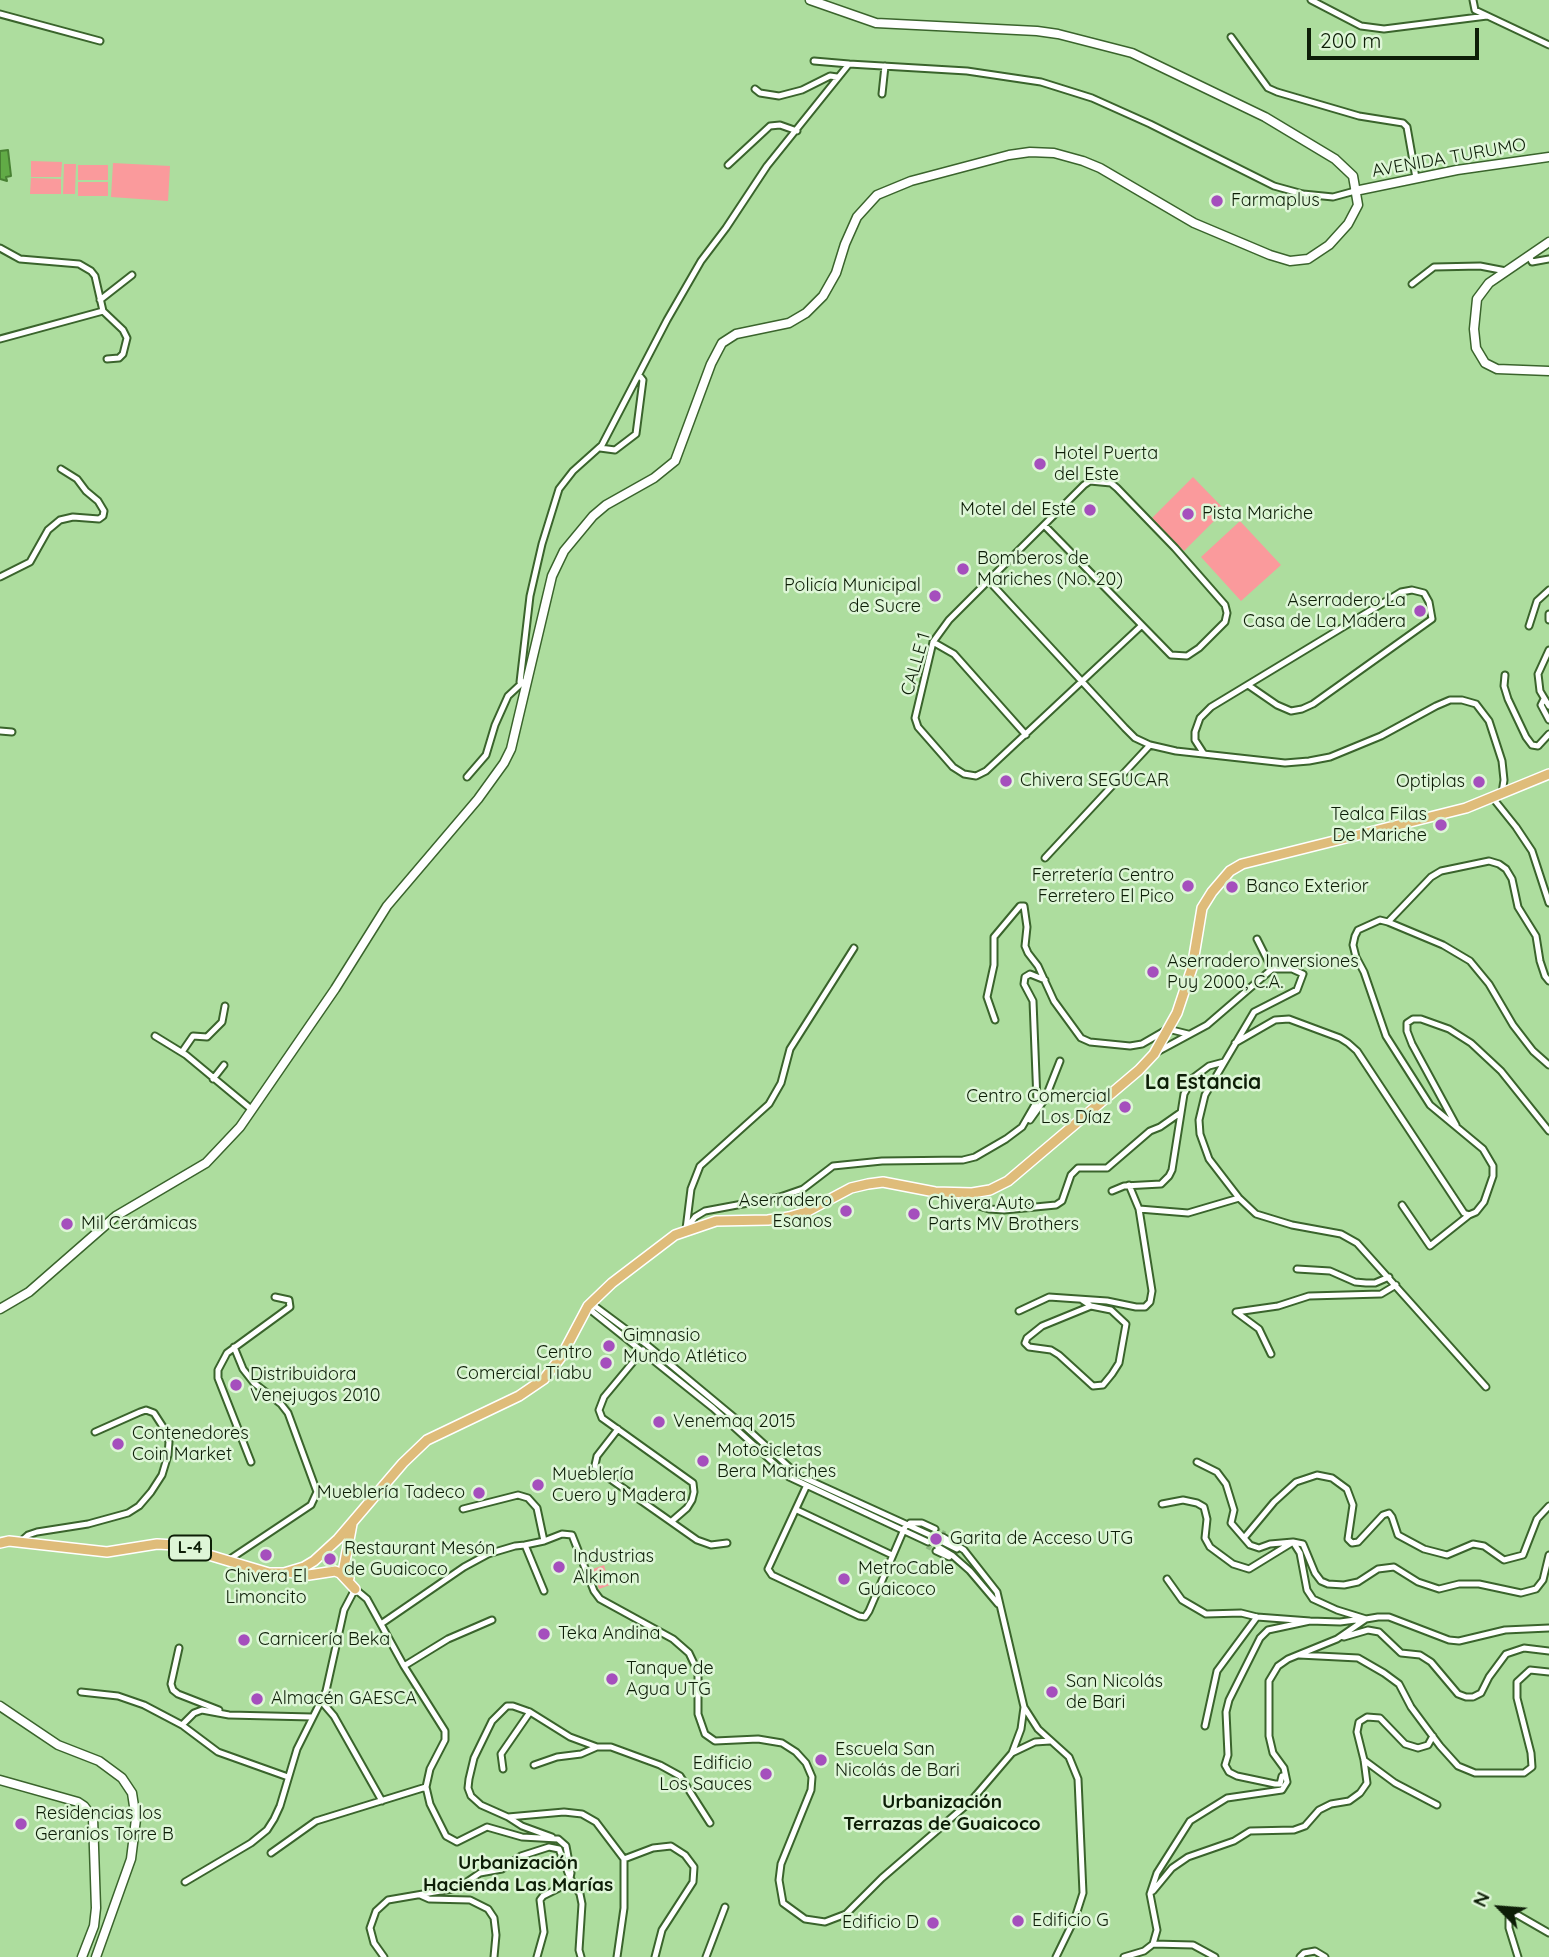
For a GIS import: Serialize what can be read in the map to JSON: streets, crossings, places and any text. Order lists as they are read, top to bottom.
{
  "streets": {
    "main road": ["AVENIDA TURUMO", "L-4"],
    "street": ["CALLE 1"]
  },
  "districts": ["La Estancia", "Urbanización Terrazas de Guaicoco", "Urbanización Hacienda Las Marías"],
  "places": [
    "Farmaplus",
    "Hotel Puerta del Este",
    "Motel del Este",
    "Pista Mariche",
    "Bomberos de Mariches (No. 20)",
    "Policía Municipal de Sucre",
    "Aserradero La Casa de La Madera",
    "Chivera SEGUCAR",
    "Optiplas",
    "Tealca Filas De Mariche",
    "Ferretería Centro Ferretero El Pico",
    "Banco Exterior",
    "Aserradero Inversiones Puy 2000, C.A.",
    "Centro Comercial Los Díaz",
    "Aserradero Esanos",
    "Chivera Auto Parts MV Brothers",
    "Mil Cerámicas",
    "Gimnasio Mundo Atlético",
    "Centro Comercial Tiabu",
    "Distribuidora Venejugos 2010",
    "Venemaq 2015",
    "Contenedores Coin Market",
    "Motocicletas Bera Mariches",
    "Mueblería Cuero y Madera",
    "Mueblería Tadeco",
    "Garita de Acceso UTG",
    "Chivera El Limoncito",
    "Restaurant Mesón de Guaicoco",
    "Industrias Alkimon",
    "MetroCable Guaicoco",
    "Teka Andina",
    "Carnicería Beka",
    "Tanque de Agua UTG",
    "San Nicolás de Bari",
    "Almacén GAESCA",
    "Escuela San Nicolás de Bari",
    "Edificio Los Sauces",
    "Residencias los Geranios Torre B",
    "Edificio G",
    "Edificio D"
  ],
  "scale_bar": "200 m",
  "north": "top left"
}
